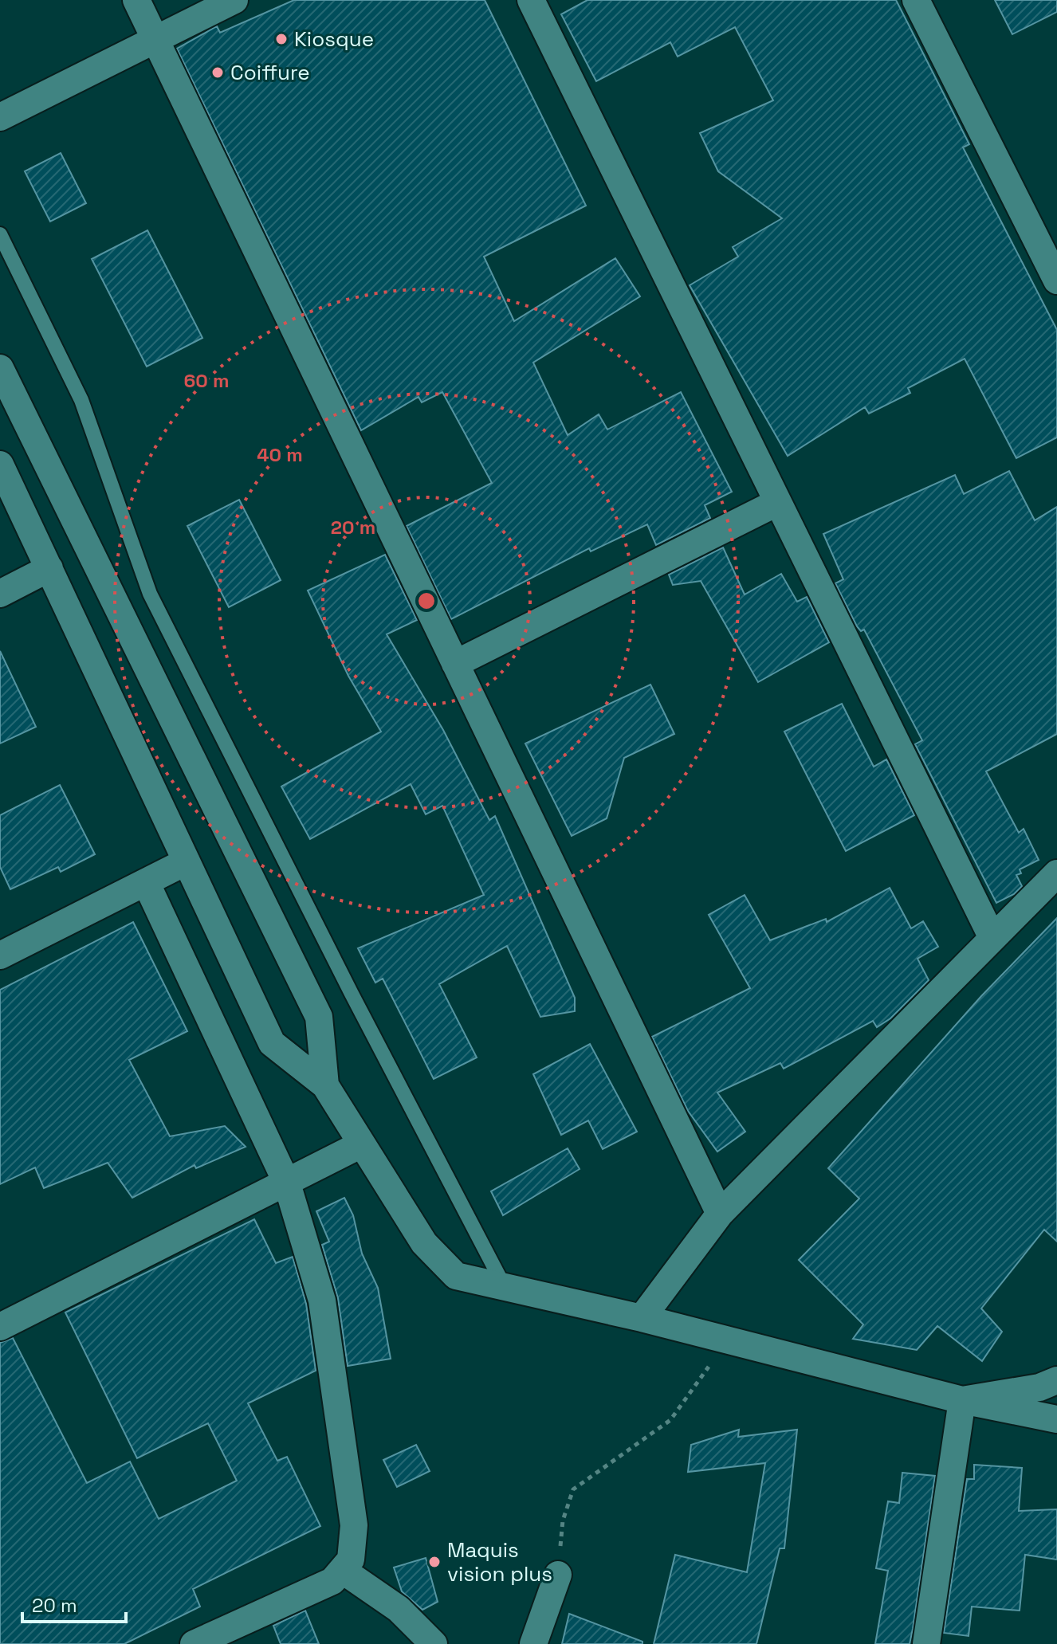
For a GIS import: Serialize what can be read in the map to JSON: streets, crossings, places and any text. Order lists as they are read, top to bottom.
{
  "places": ["Kiosque", "Coiffure", "Maquis vision plus"],
  "scale_bar": "20 m",
  "rings": ["60 m", "40 m", "20 m"]
}
